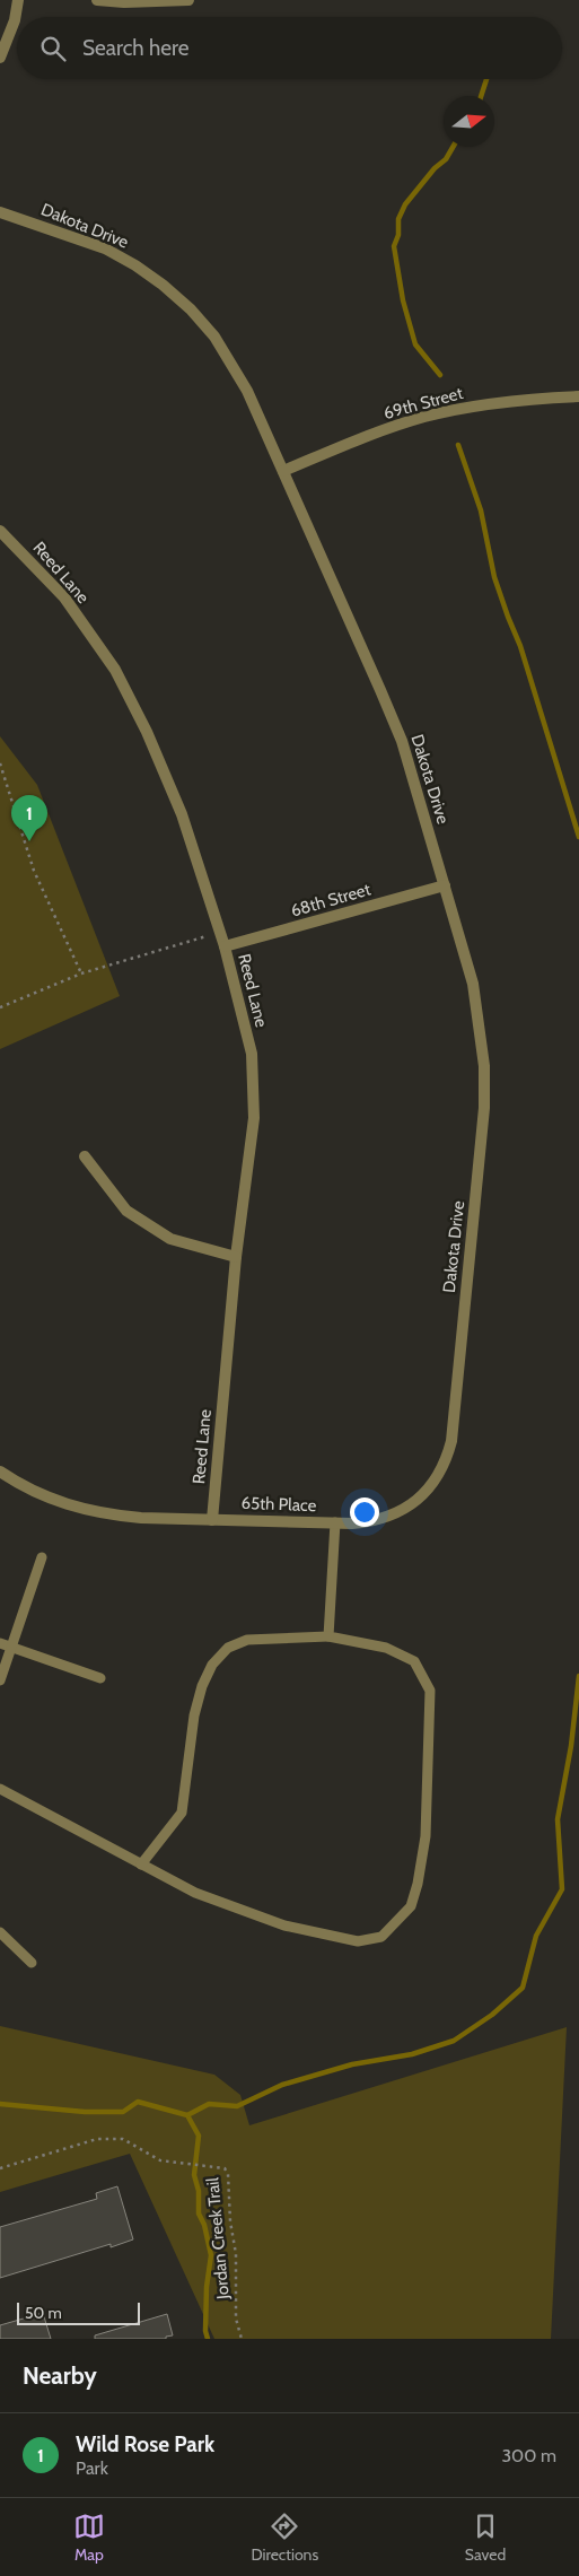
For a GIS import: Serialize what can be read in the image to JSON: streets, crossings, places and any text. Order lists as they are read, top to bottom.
{
  "streets": {
    "street": [
      "Dakota Drive",
      "69th Street",
      "Reed Lane",
      "68th Street",
      "65th Place"
    ],
    "path": ["Jordan Creek Trail"]
  },
  "crossings": [
    ["Dakota Drive", "69th Street"],
    ["Dakota Drive", "68th Street"],
    ["Dakota Drive", "65th Place"],
    ["Reed Lane", "68th Street"],
    ["Reed Lane", "65th Place"]
  ],
  "scale_bar": "50 m",
  "north": "right",
  "page": {
    "search": "Search here",
    "pins": "1",
    "scale": "50 m",
    "heading": "Nearby",
    "list": [
      {
        "mark": "1",
        "name": "Wild Rose Park",
        "note": "Park",
        "value": "300 m"
      }
    ],
    "nav": ["Map", "Directions", "Saved"]
  }
}
